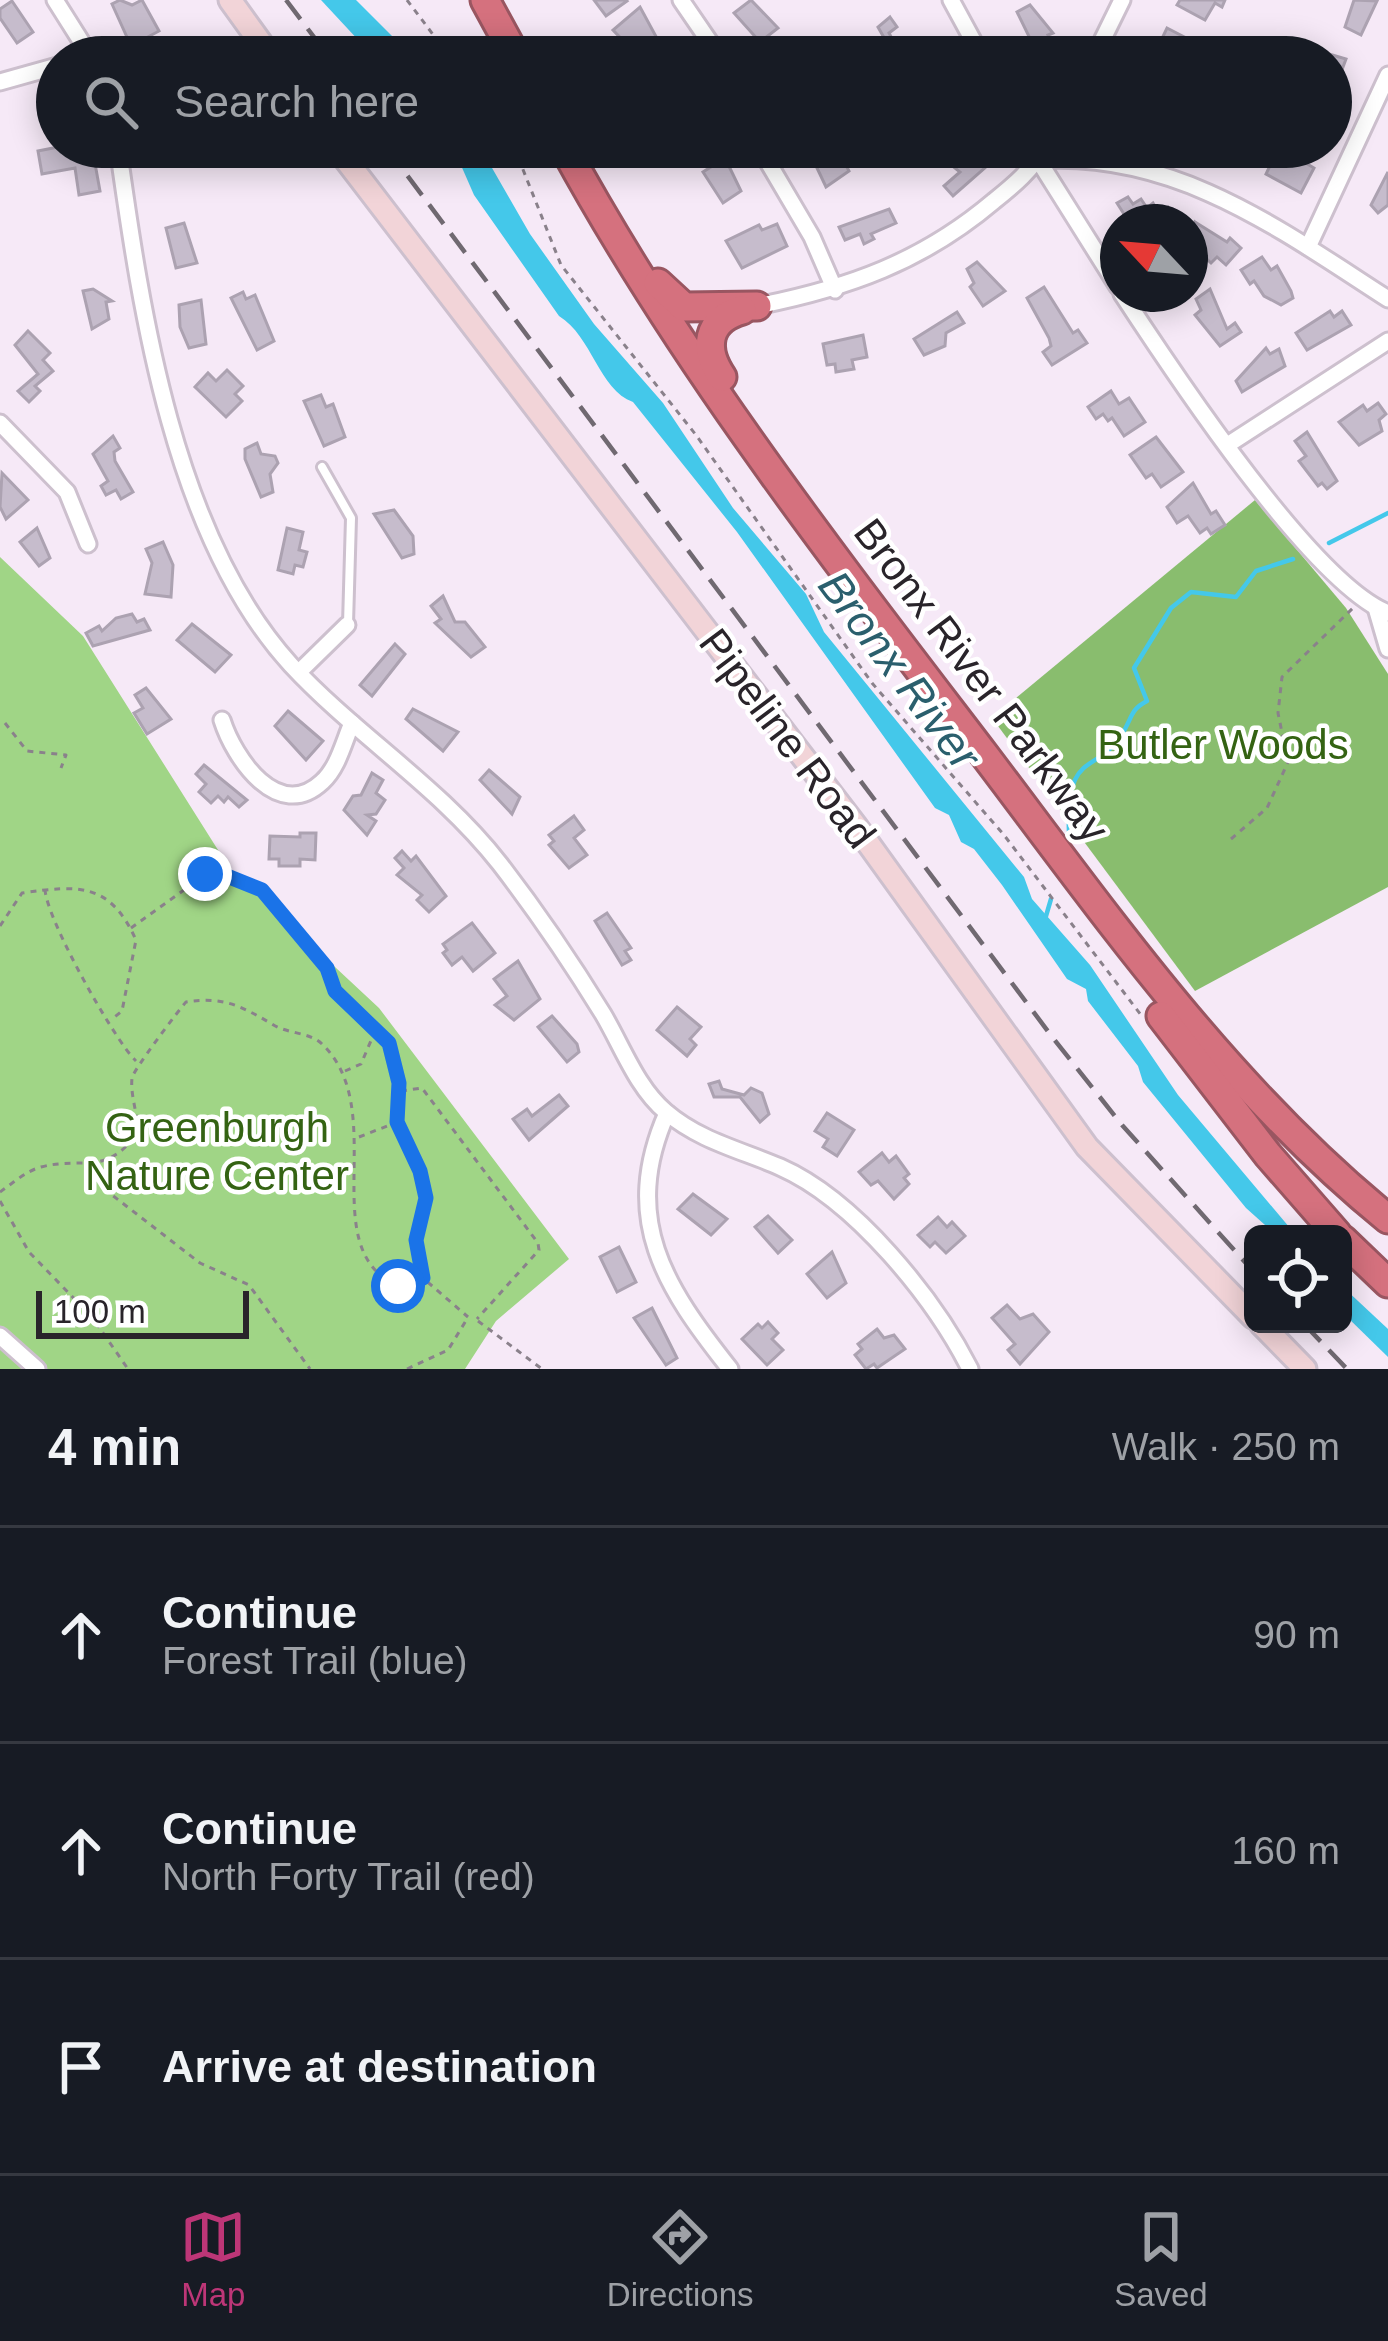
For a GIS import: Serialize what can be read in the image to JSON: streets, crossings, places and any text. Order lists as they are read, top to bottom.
{
  "streets": {
    "highway": ["Bronx River Parkway"],
    "street": ["Pipeline Road"]
  },
  "water": ["Bronx River"],
  "parks": ["Butler Woods", "Greenburgh Nature Center"],
  "scale_bar": "100 m",
  "north": "top left",
  "page": {
    "search": "Search here",
    "scale": "100 m",
    "heading": ["4 min", "Walk · 250 m"],
    "list": [
      ["Continue", "Forest Trail (blue)", "90 m"],
      ["Continue", "North Forty Trail (red)", "160 m"],
      "Arrive at destination"
    ],
    "nav": ["Map", "Directions", "Saved"]
  }
}
